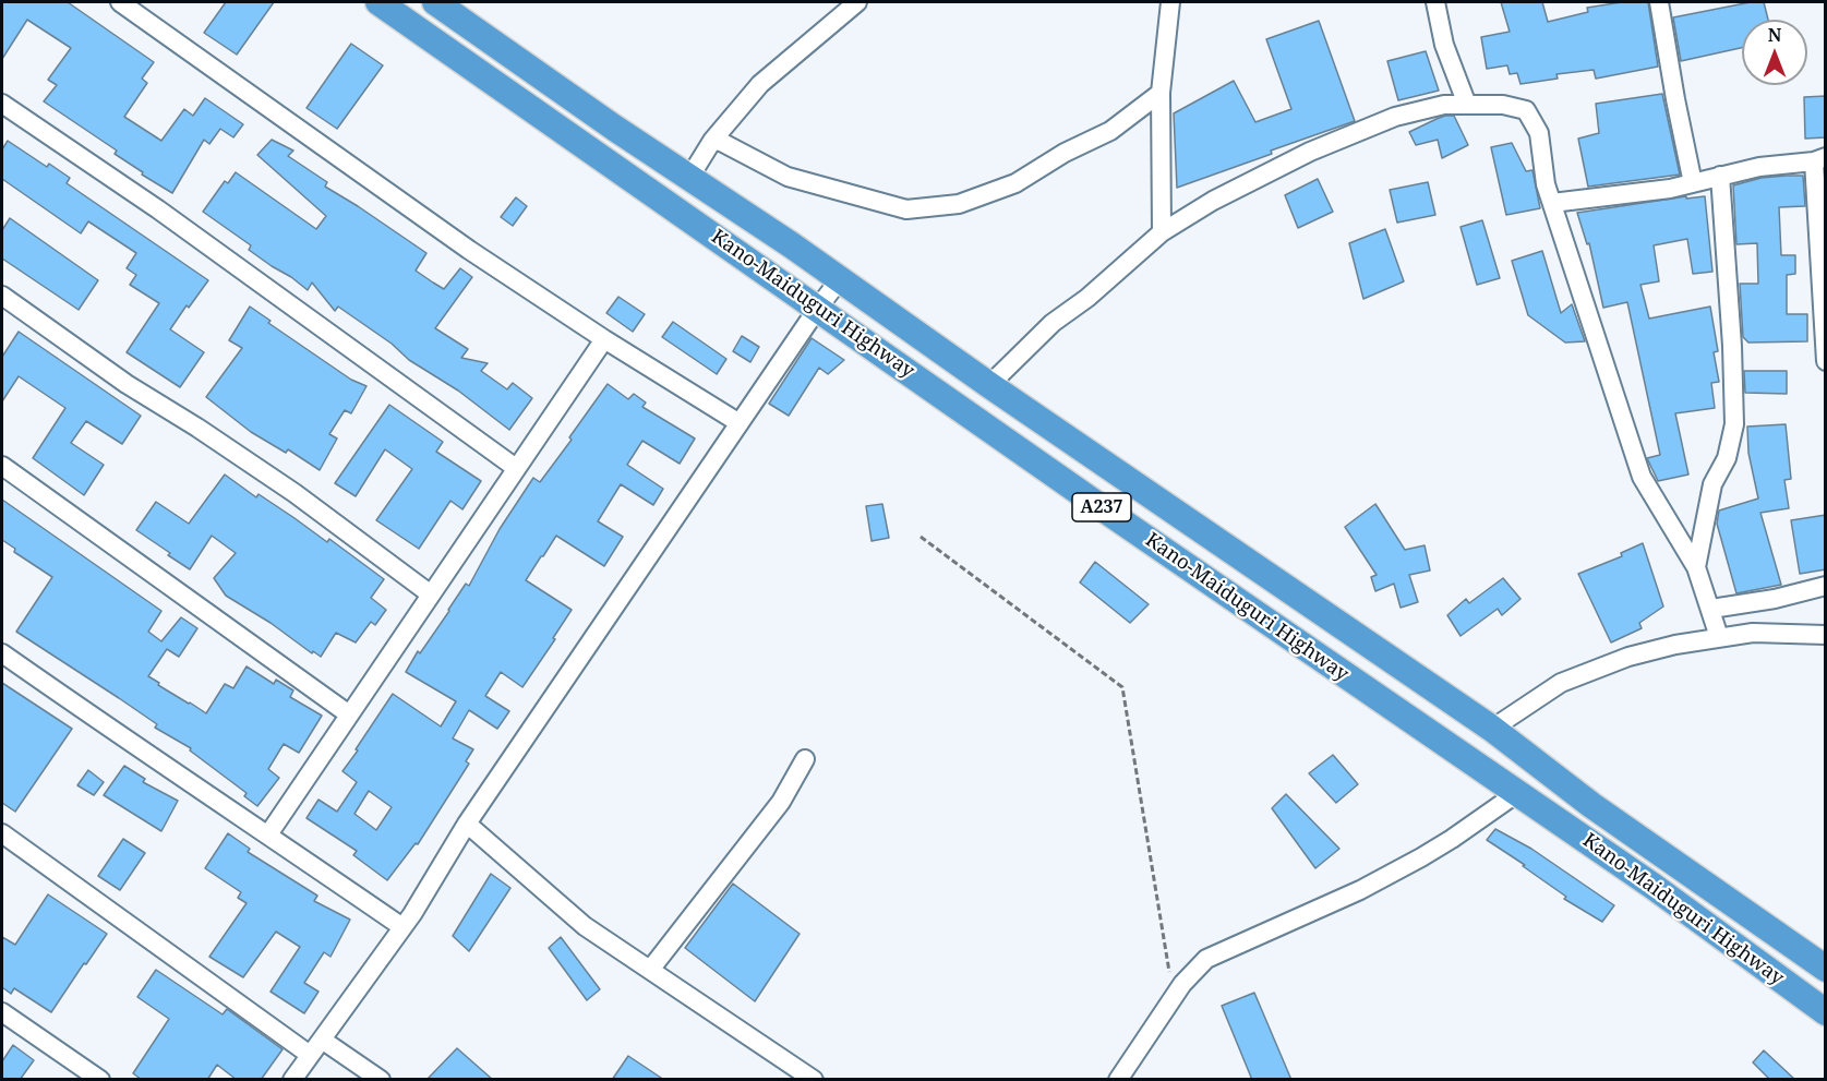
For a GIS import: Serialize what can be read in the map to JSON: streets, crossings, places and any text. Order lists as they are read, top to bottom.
{
  "streets": {
    "highway": ["Kano-Maiduguri Highway", "A237"]
  },
  "north": "top"
}
